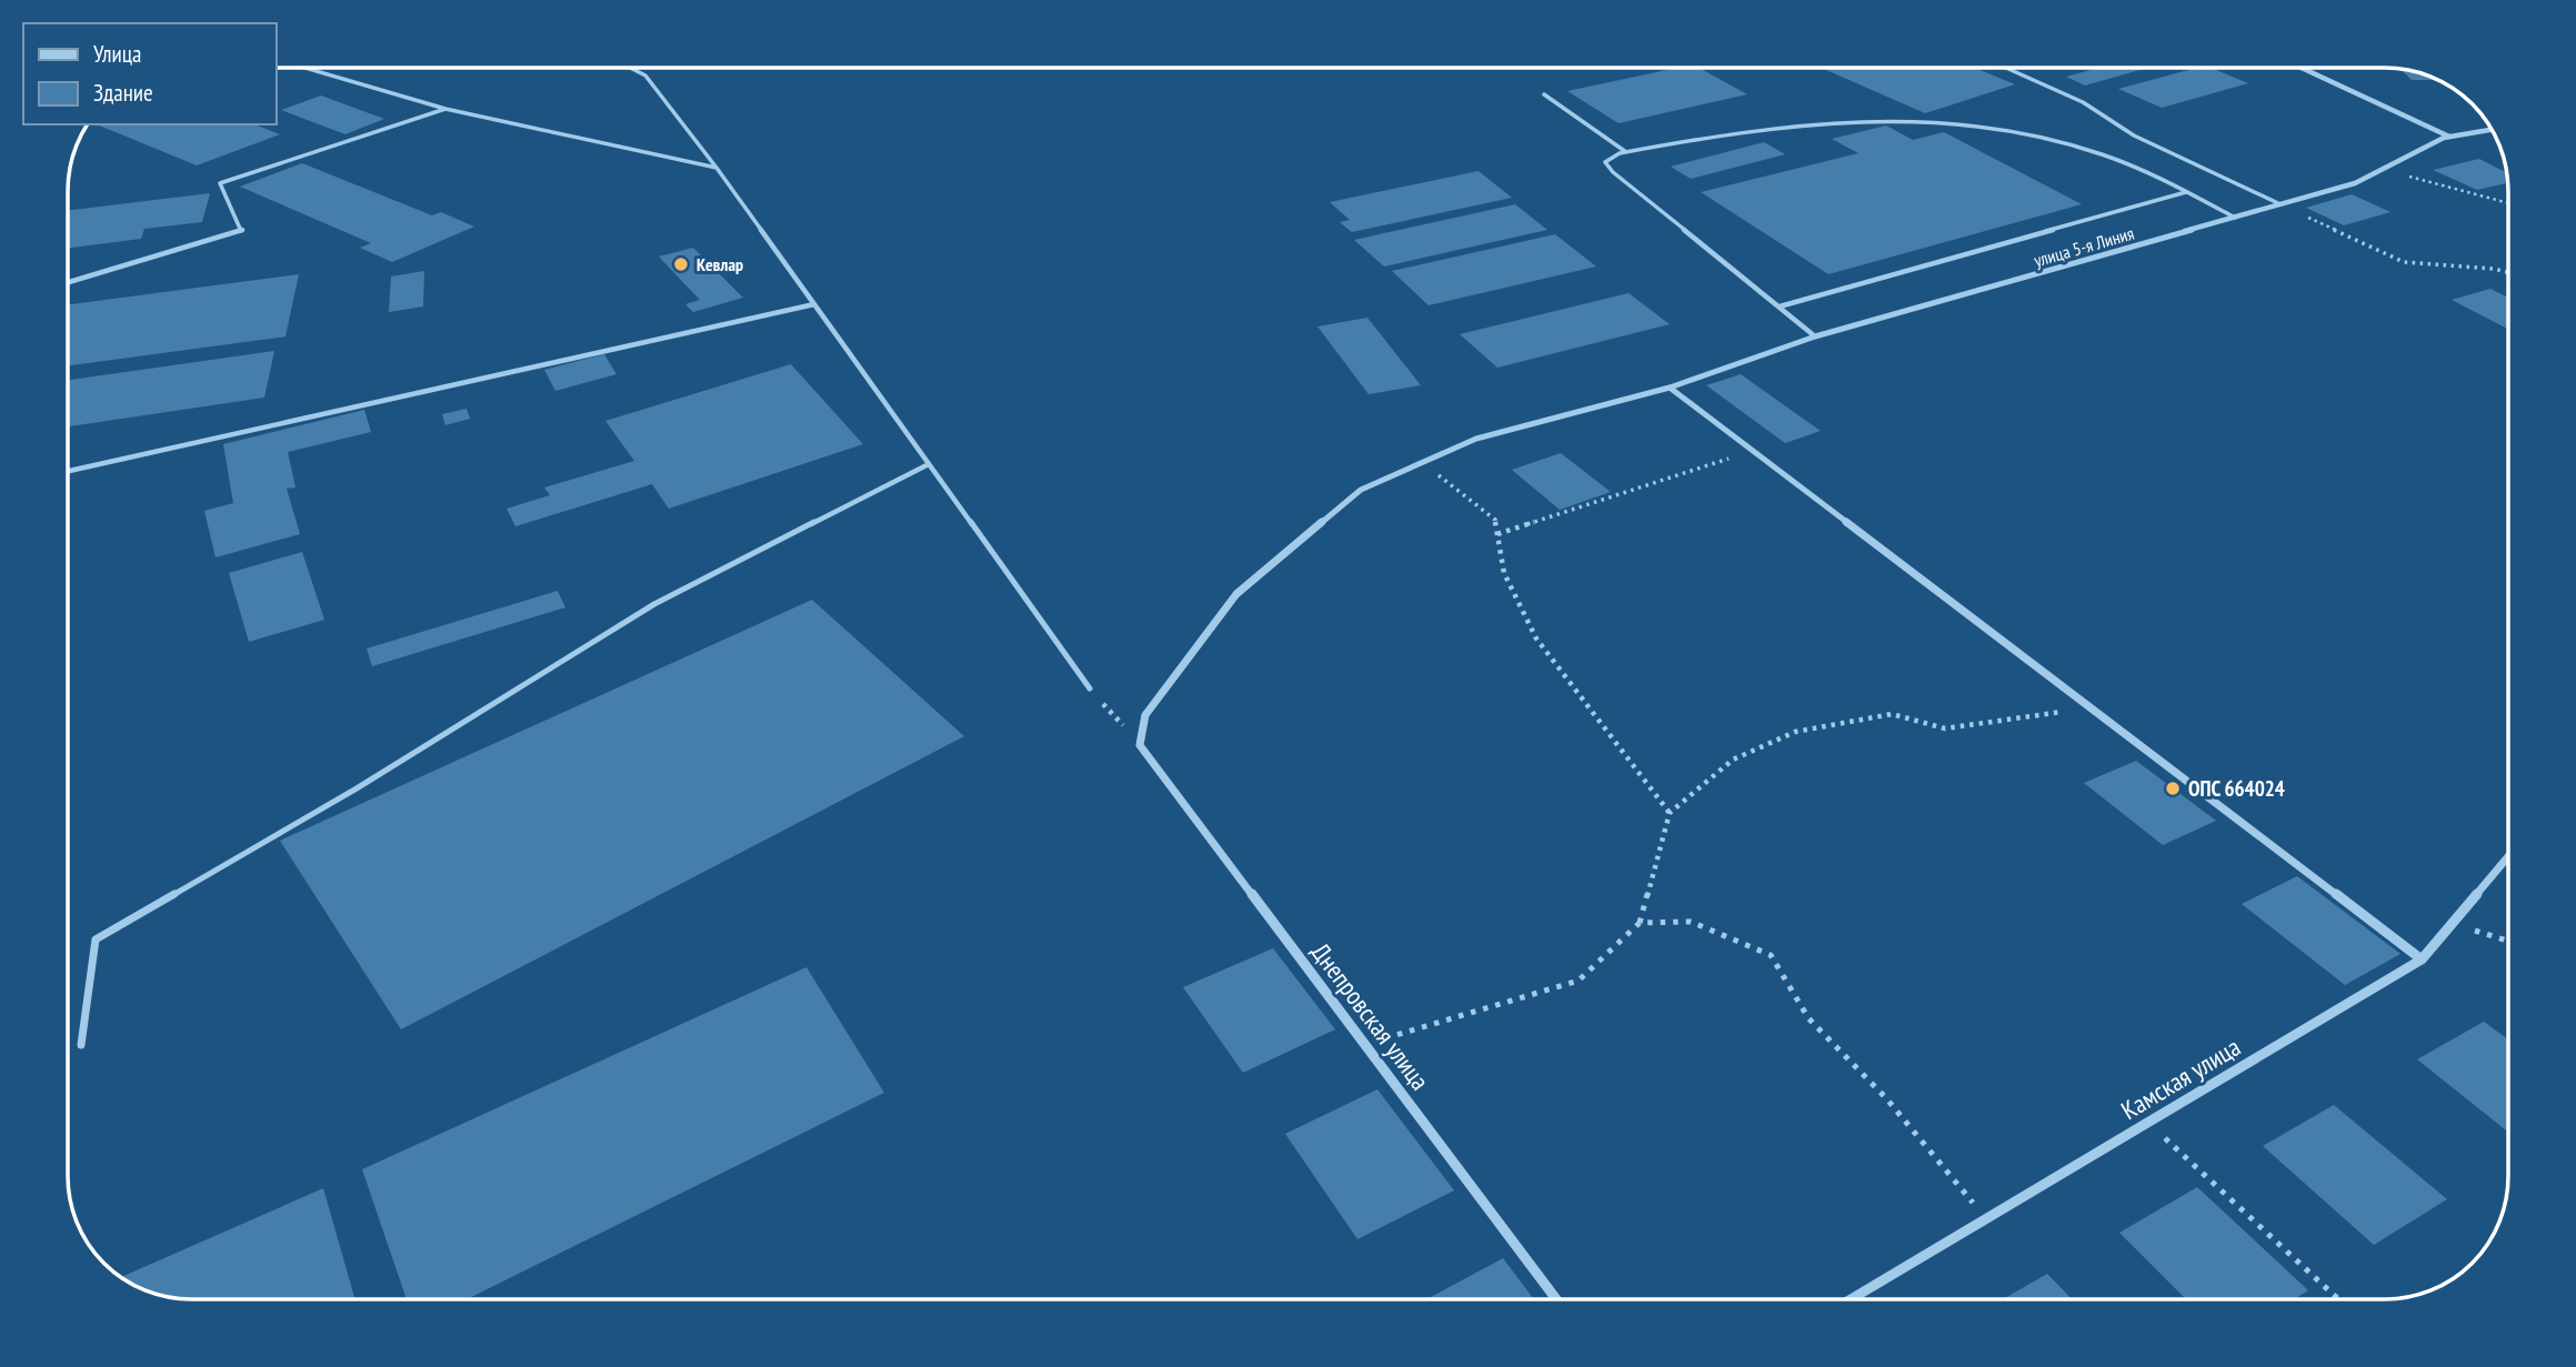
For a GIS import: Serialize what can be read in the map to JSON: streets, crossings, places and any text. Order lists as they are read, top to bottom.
{
  "streets": {
    "street": ["улица 5-я Линия", "Днепровская улица", "Камская улица"]
  },
  "crossings": [
    ["улица 5-я Линия", "Днепровская улица"]
  ],
  "places": ["Кевлар", "ОПС 664024"],
  "legend": ["Улица", "Здание"]
}
